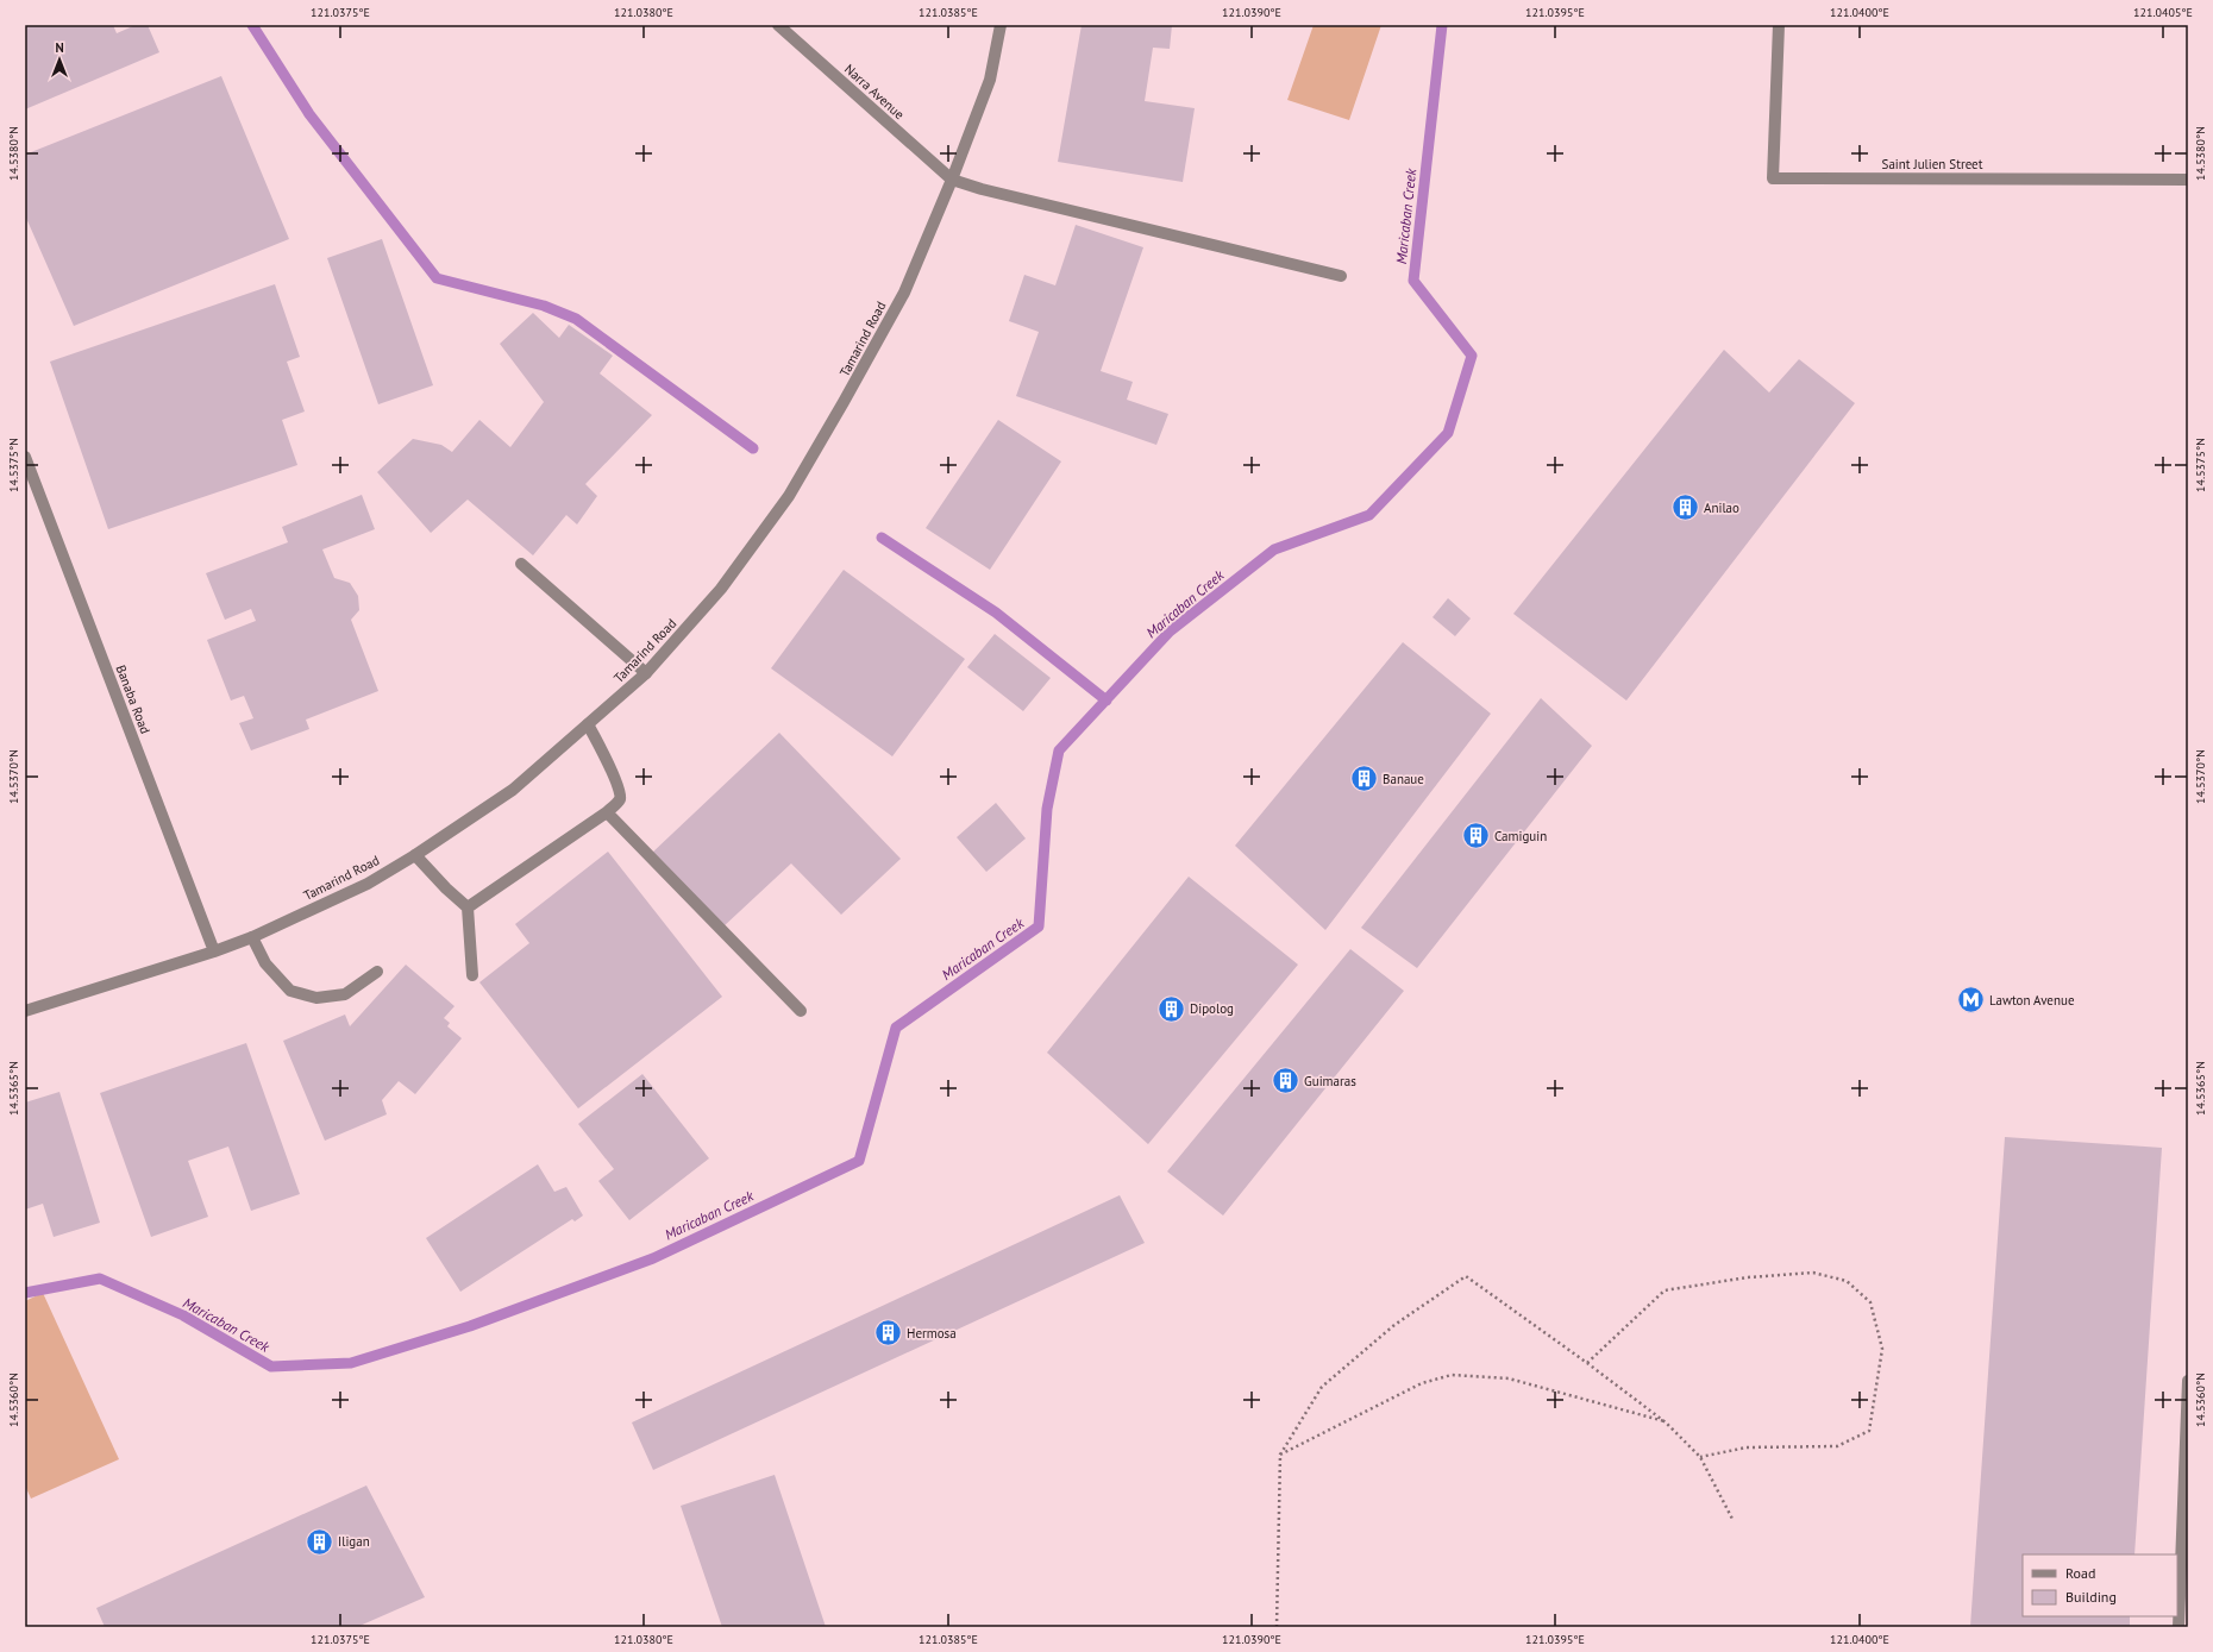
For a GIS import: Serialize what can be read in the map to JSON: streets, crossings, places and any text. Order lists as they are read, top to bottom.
{
  "streets": {
    "street": [
      "Narra Avenue",
      "Saint Julien Street",
      "Tamarind Road",
      "Banaba Road"
    ]
  },
  "crossings": [
    ["Narra Avenue", "Tamarind Road"],
    ["Tamarind Road", "Banaba Road"]
  ],
  "water": ["Maricaban Creek"],
  "places": {
    "building": [
      "Anilao",
      "Banaue",
      "Camiguin",
      "Dipolog",
      "Guimaras",
      "Hermosa",
      "Iligan"
    ],
    "metro station": ["Lawton Avenue"]
  },
  "legend": ["Road", "Building"],
  "north": "top",
  "coordinates": [
    "121.0375°E",
    "121.0380°E",
    "121.0385°E",
    "121.0390°E",
    "121.0395°E",
    "121.0400°E",
    "121.0405°E",
    "14.5380°N",
    "14.5375°N",
    "14.5370°N",
    "14.5365°N",
    "14.5360°N"
  ]
}
